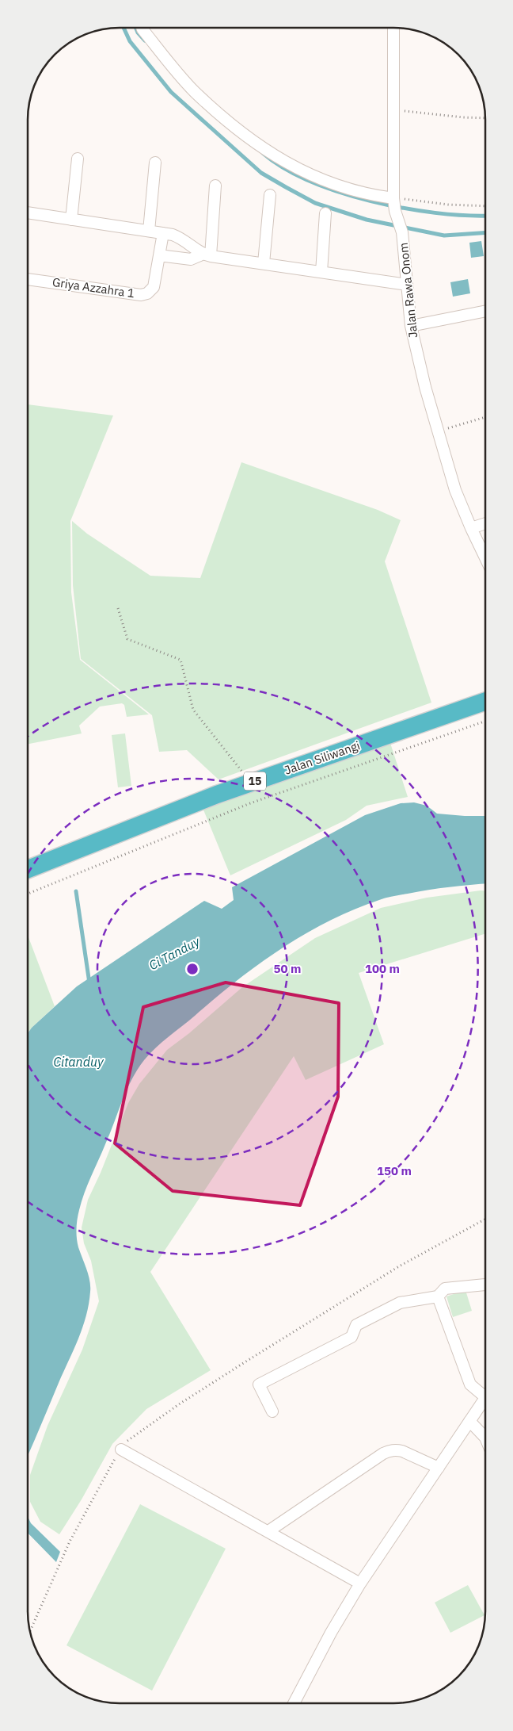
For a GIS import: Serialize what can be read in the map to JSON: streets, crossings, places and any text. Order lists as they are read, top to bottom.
{
  "streets": {
    "highway": ["Jalan Siliwangi", "15"],
    "street": ["Griya Azzahra 1", "Jalan Rawa Onom"]
  },
  "water": ["Ci Tanduy", "Citanduy"],
  "rings": ["50 m", "100 m", "150 m"]
}
